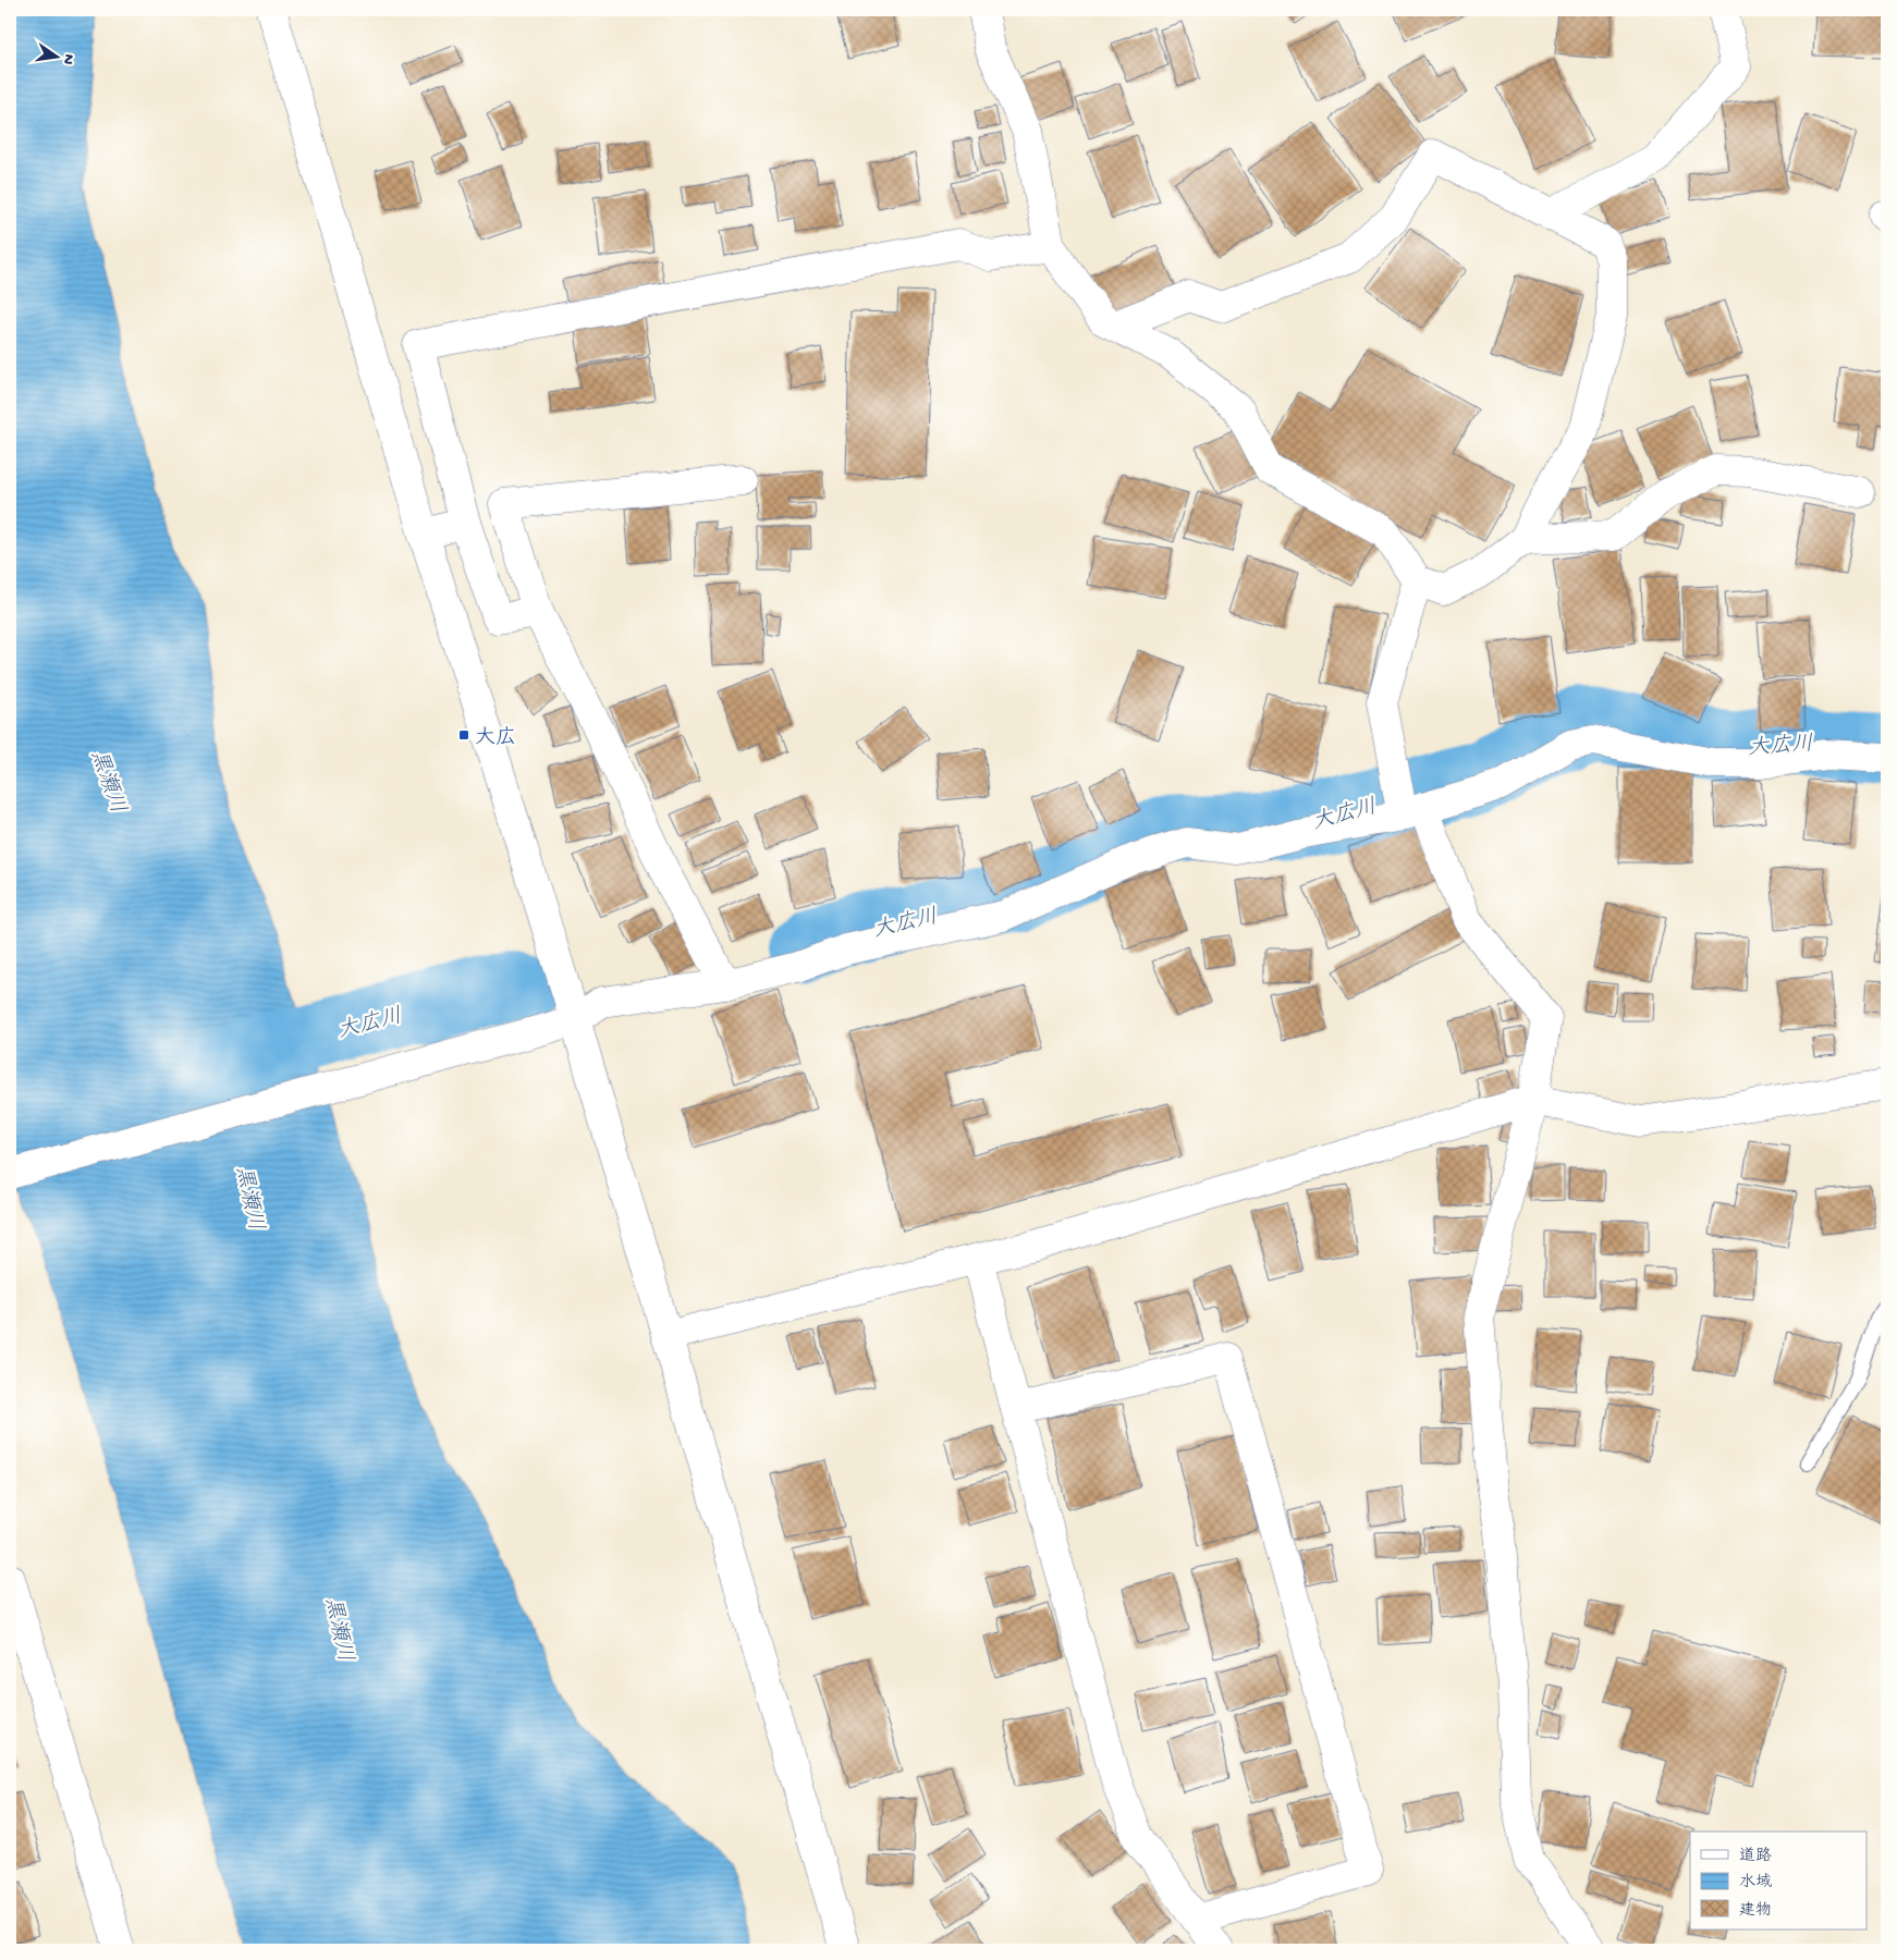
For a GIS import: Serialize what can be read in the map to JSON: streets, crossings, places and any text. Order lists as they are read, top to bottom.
{
  "water": ["大広川", "黒瀬川"],
  "places": {
    "transit": ["大広"]
  },
  "legend": ["道路", "水域", "建物"],
  "north": "right"
}
